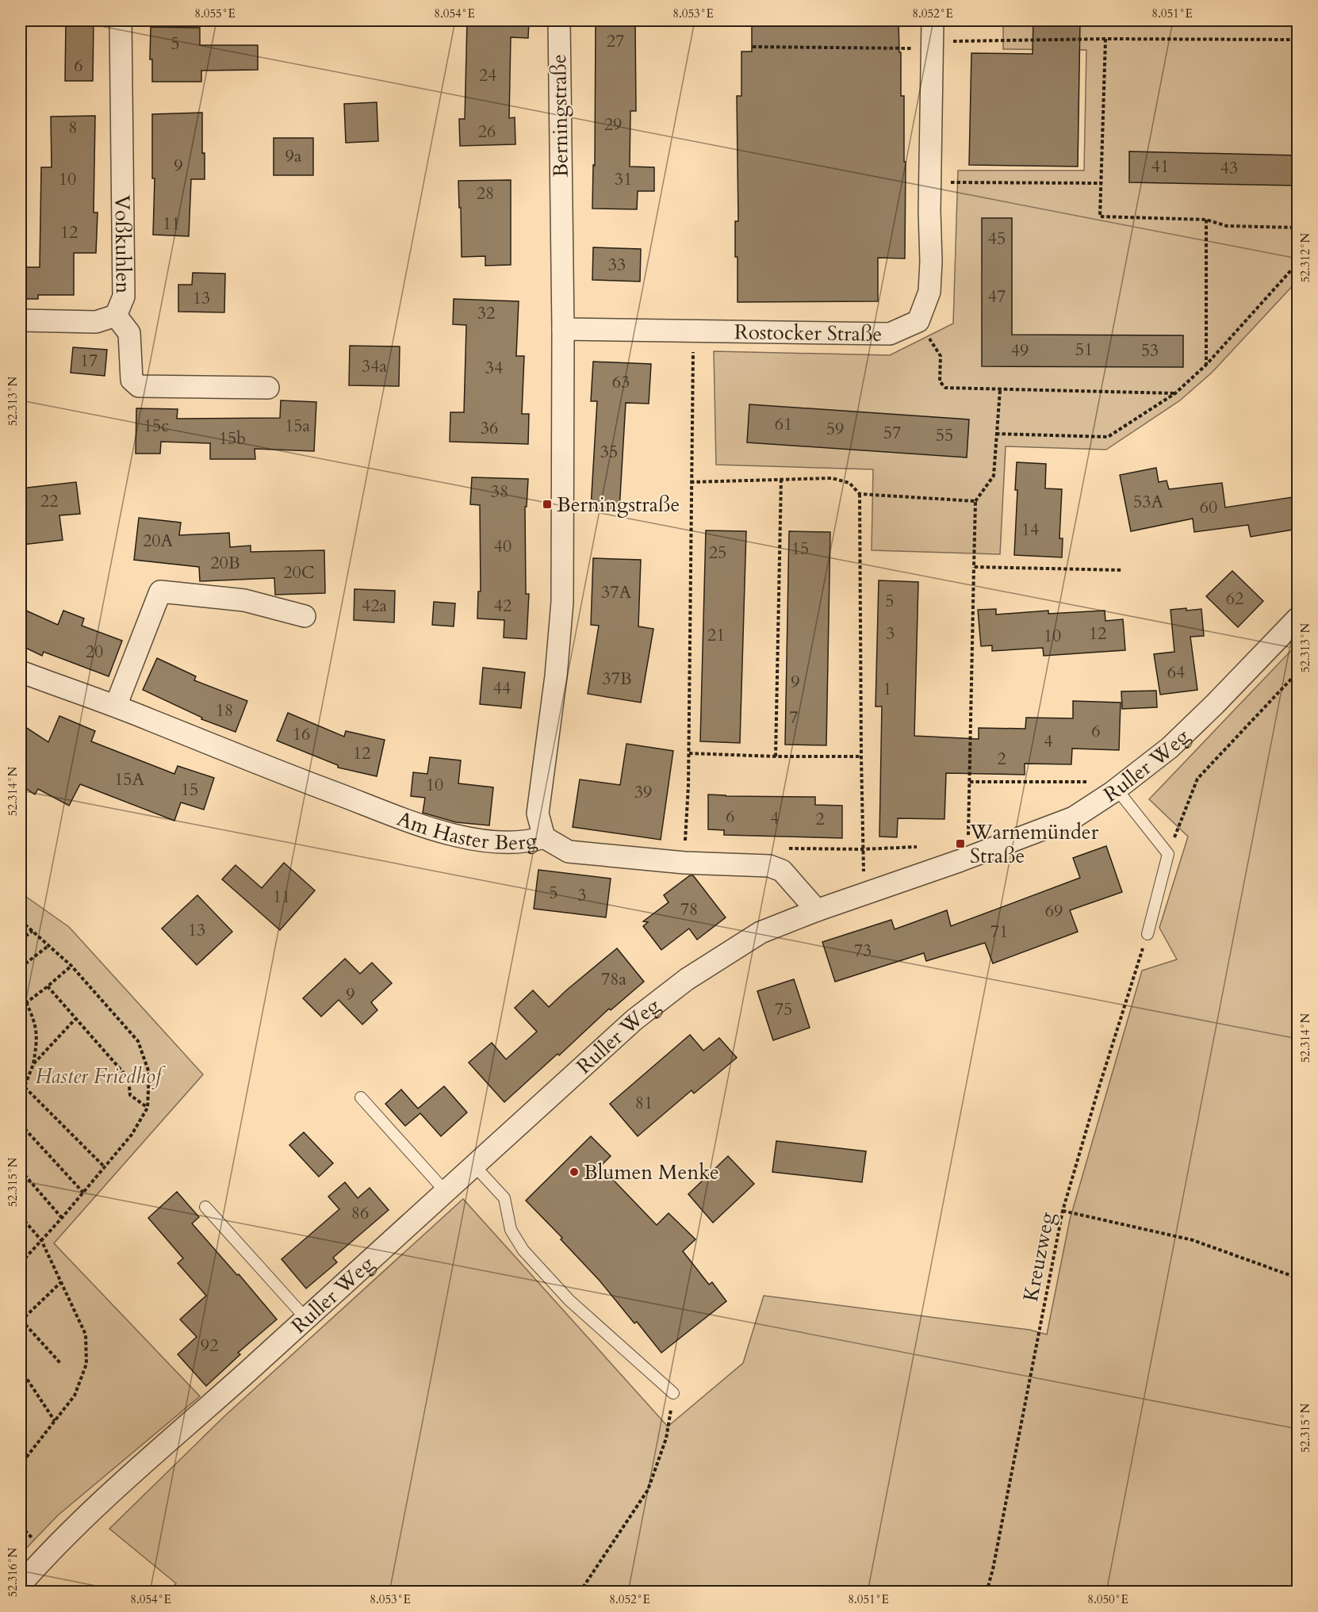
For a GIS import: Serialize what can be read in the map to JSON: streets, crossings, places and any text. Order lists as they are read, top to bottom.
{
  "streets": {
    "street": [
      "Berningstraße",
      "Voßkuhlen",
      "Rostocker Straße",
      "Ruller Weg",
      "Am Haster Berg"
    ],
    "path": ["Kreuzweg"]
  },
  "crossings": [
    ["Berningstraße", "Rostocker Straße"],
    ["Berningstraße", "Am Haster Berg"]
  ],
  "parks": ["Haster Friedhof"],
  "places": {
    "transit": ["Berningstraße", "Warnemünder Straße"],
    "other": ["Blumen Menke"]
  },
  "house_numbers": [
    "27",
    "5",
    "6",
    "24",
    "29",
    "8",
    "26",
    "9a",
    "9",
    "41",
    "43",
    "10",
    "31",
    "28",
    "11",
    "12",
    "45",
    "33",
    "47",
    "13",
    "32",
    "51",
    "49",
    "53",
    "17",
    "34a",
    "34",
    "63",
    "61",
    "15c",
    "15a",
    "36",
    "59",
    "57",
    "55",
    "15b",
    "35",
    "38",
    "22",
    "53A",
    "60",
    "14",
    "20A",
    "40",
    "15",
    "25",
    "20B",
    "20C",
    "37A",
    "62",
    "5",
    "42a",
    "42",
    "3",
    "12",
    "21",
    "10",
    "20",
    "64",
    "37B",
    "9",
    "44",
    "1",
    "18",
    "7",
    "6",
    "16",
    "4",
    "12",
    "2",
    "15A",
    "10",
    "15",
    "39",
    "6",
    "4",
    "2",
    "5",
    "3",
    "11",
    "78",
    "69",
    "13",
    "71",
    "73",
    "78a",
    "9",
    "75",
    "81",
    "86",
    "92"
  ],
  "coordinates": [
    "8.055°E",
    "8.054°E",
    "8.053°E",
    "8.052°E",
    "8.051°E",
    "52.312°N",
    "52.313°N",
    "52.314°N",
    "52.315°N",
    "52.316°N",
    "8.050°E"
  ]
}
